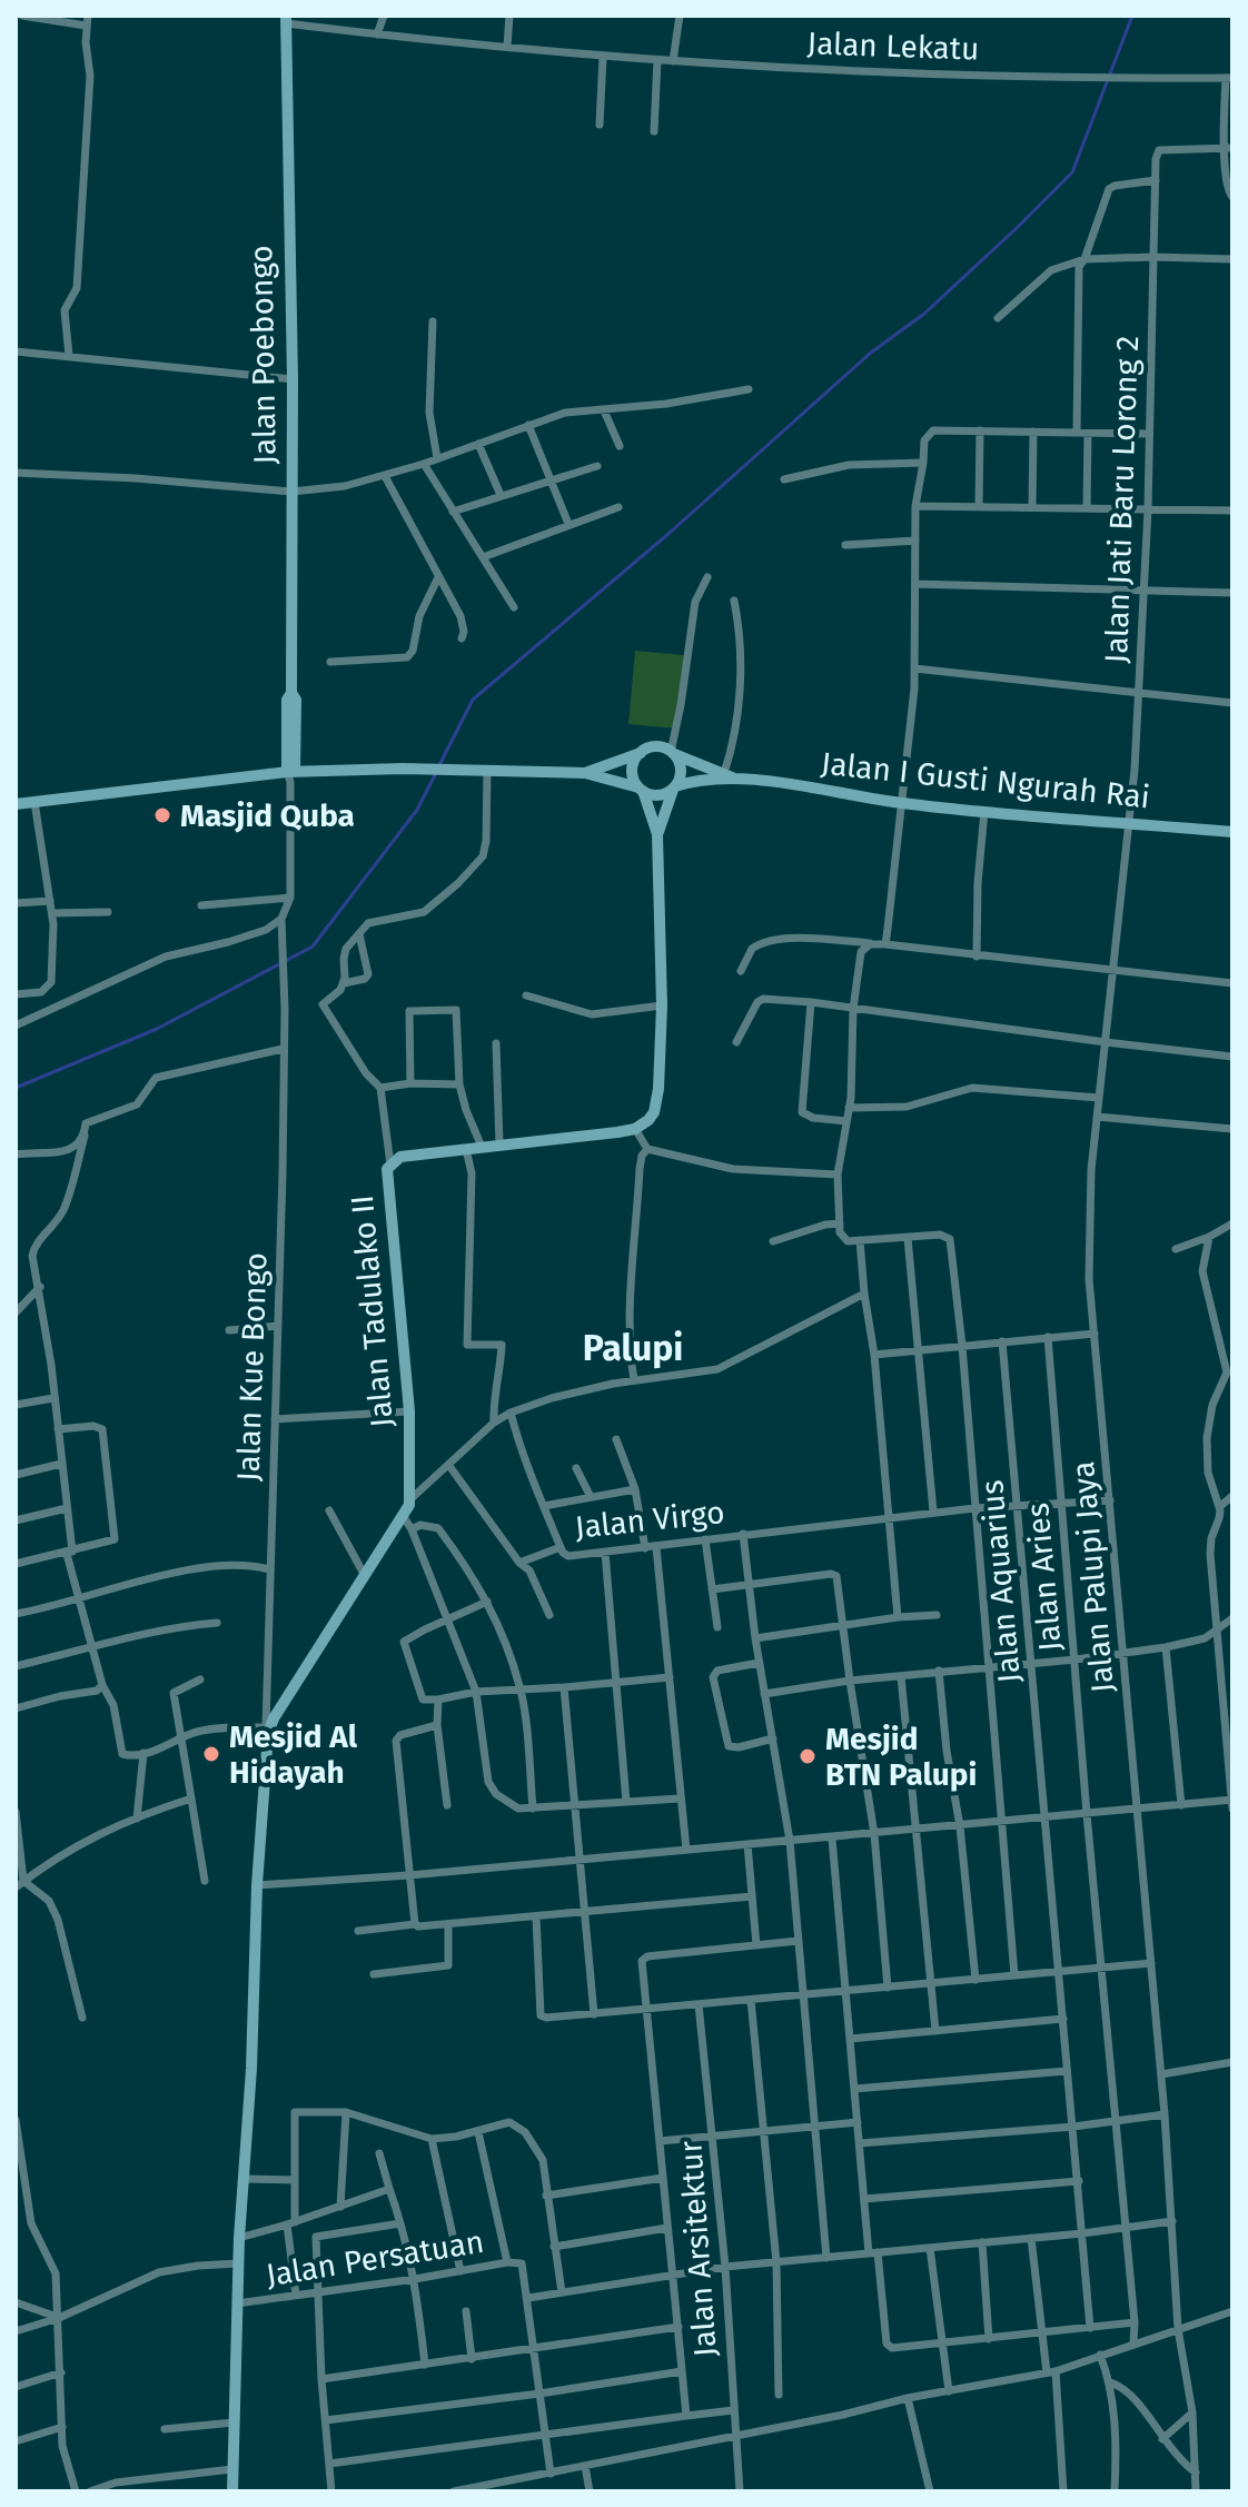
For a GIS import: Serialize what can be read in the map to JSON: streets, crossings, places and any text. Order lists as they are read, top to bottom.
{
  "streets": {
    "main road": ["Jalan Poebongo", "Jalan I Gusti Ngurah Rai", "Jalan Tadulako II"],
    "street": [
      "Jalan Lekatu",
      "Jalan Jati Baru Lorong 2",
      "Jalan Kue Bongo",
      "Jalan Virgo",
      "Jalan Aries",
      "Jalan Palupi Jaya",
      "Jalan Aquarius",
      "Jalan Arsitektur",
      "Jalan Persatuan"
    ]
  },
  "crossings": [
    ["Jalan Lekatu", "Jalan Poebongo"],
    ["Jalan Jati Baru Lorong 2", "Jalan I Gusti Ngurah Rai"],
    ["Jalan Jati Baru Lorong 2", "Jalan Palupi Jaya"],
    ["Jalan I Gusti Ngurah Rai", "Jalan Palupi Jaya"],
    ["Jalan Tadulako II", "Jalan Kue Bongo"],
    ["Jalan Virgo", "Jalan Aries"],
    ["Jalan Virgo", "Jalan Palupi Jaya"],
    ["Jalan Virgo", "Jalan Aquarius"]
  ],
  "districts": ["Palupi"],
  "places": ["Masjid Quba", "Mesjid Al Hidayah", "Mesjid BTN Palupi"]
}
